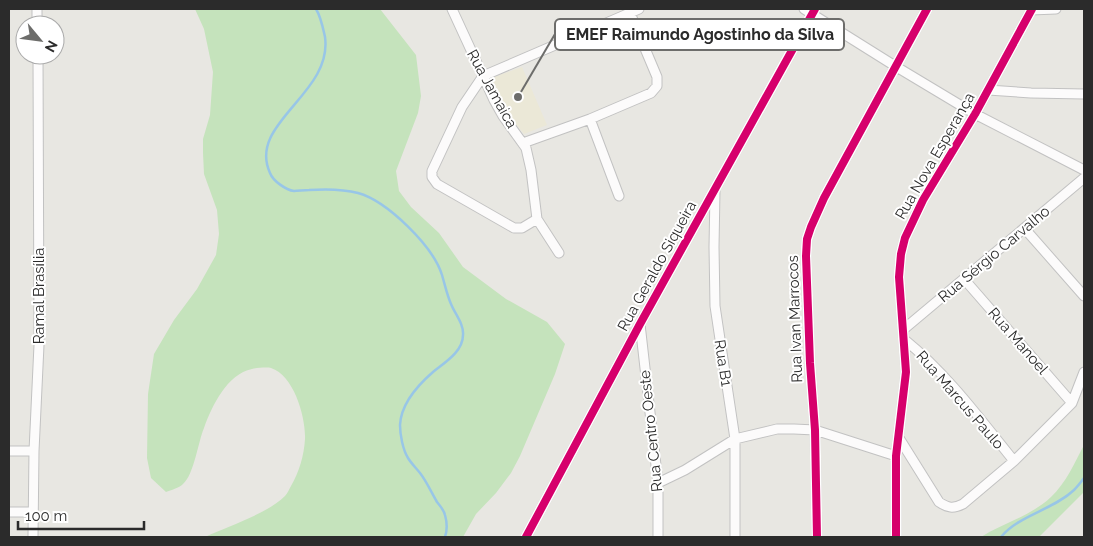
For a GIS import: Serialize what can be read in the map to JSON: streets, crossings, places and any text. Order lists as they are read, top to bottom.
{
  "streets": {
    "street": [
      "Rua Jamaica",
      "Rua Nova Esperança",
      "Rua Sérgio Carvalho",
      "Rua Geraldo Siqueira",
      "Ramal Brasília",
      "Rua Ivan Marrocos",
      "Rua Manoel",
      "Rua B1",
      "Rua Marcus Paulo",
      "Rua Centro Oeste"
    ]
  },
  "crossings": [
    ["Rua Nova Esperança", "Rua Sérgio Carvalho"],
    ["Rua Nova Esperança", "Rua Marcus Paulo"],
    ["Rua Sérgio Carvalho", "Rua Manoel"],
    ["Rua Geraldo Siqueira", "Rua B1"],
    ["Rua Geraldo Siqueira", "Rua Centro Oeste"]
  ],
  "places": ["EMEF Raimundo Agostinho da Silva"],
  "scale_bar": "100 m",
  "north": "bottom right"
}
